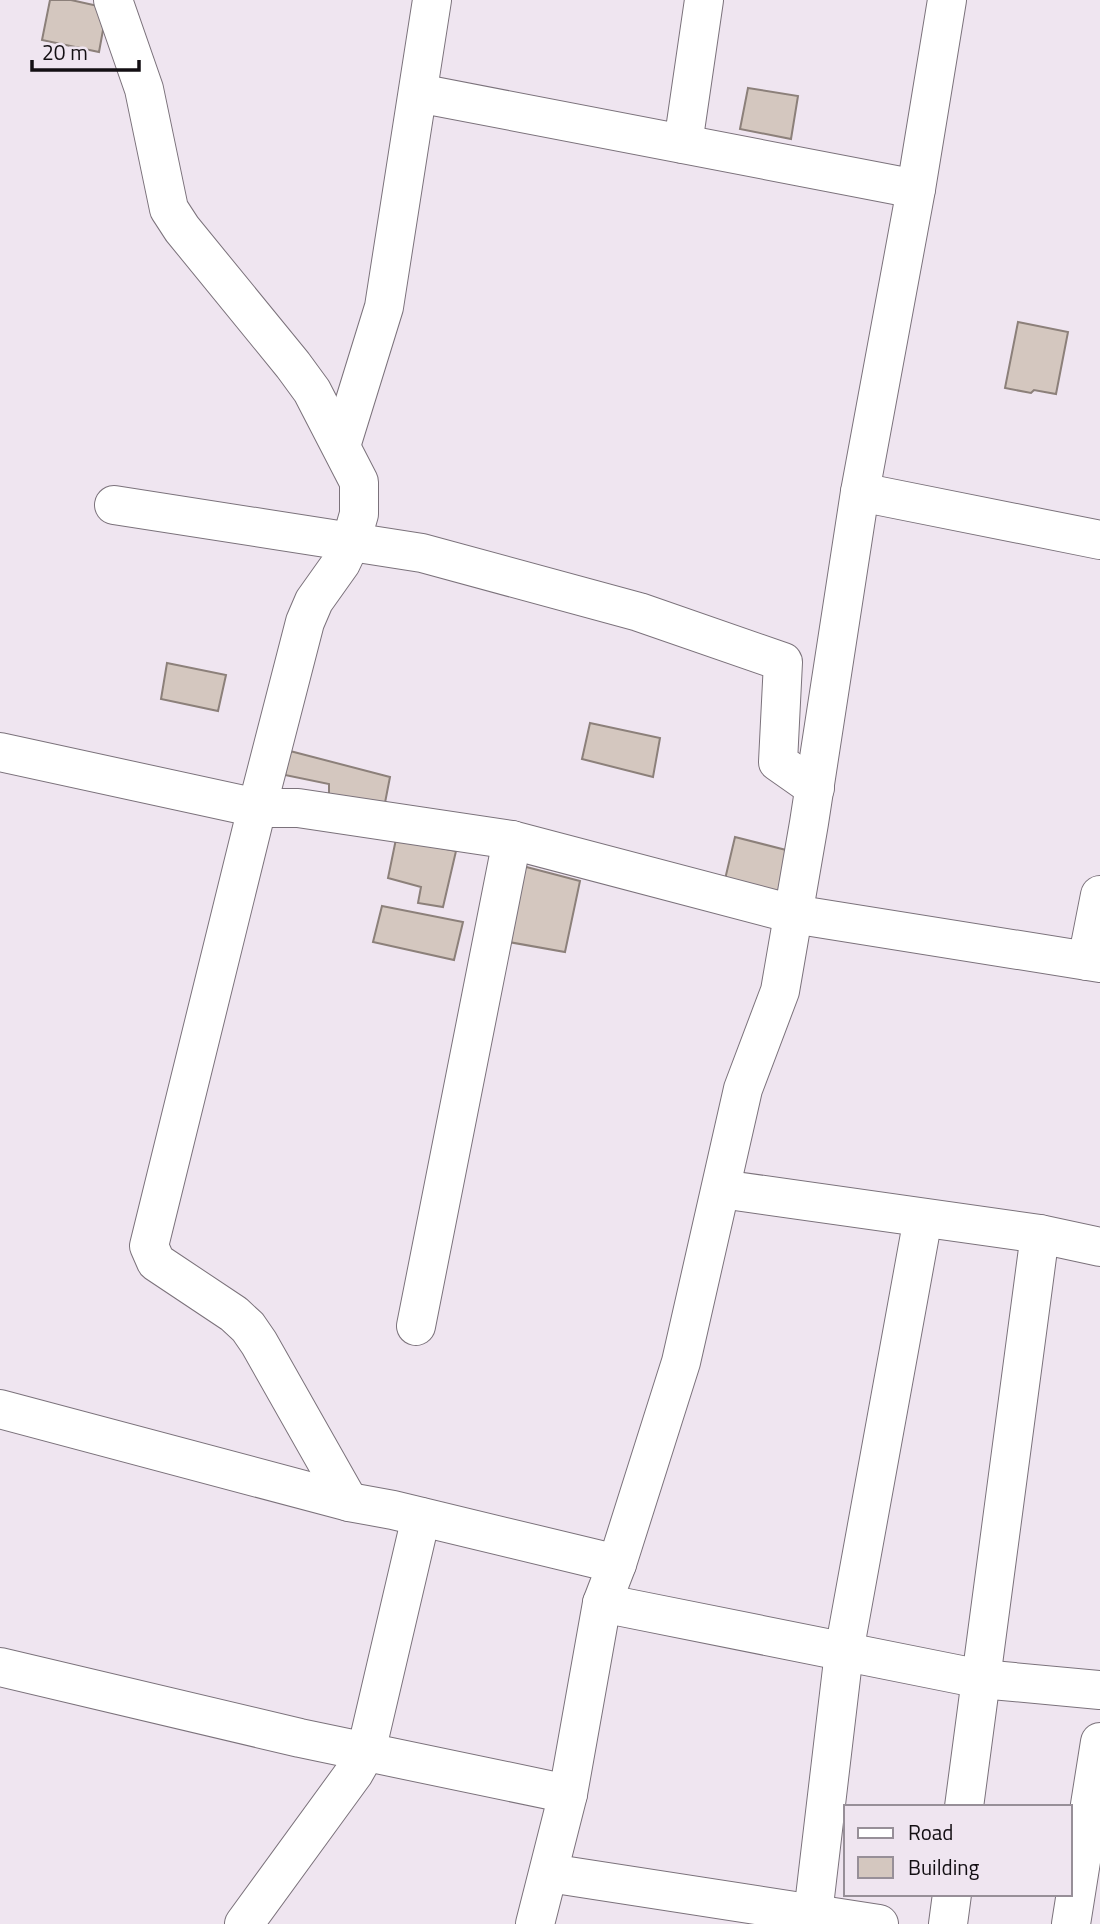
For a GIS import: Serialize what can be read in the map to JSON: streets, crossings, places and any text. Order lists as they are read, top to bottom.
{
  "legend": ["Road", "Building"],
  "scale_bar": "20 m"
}
